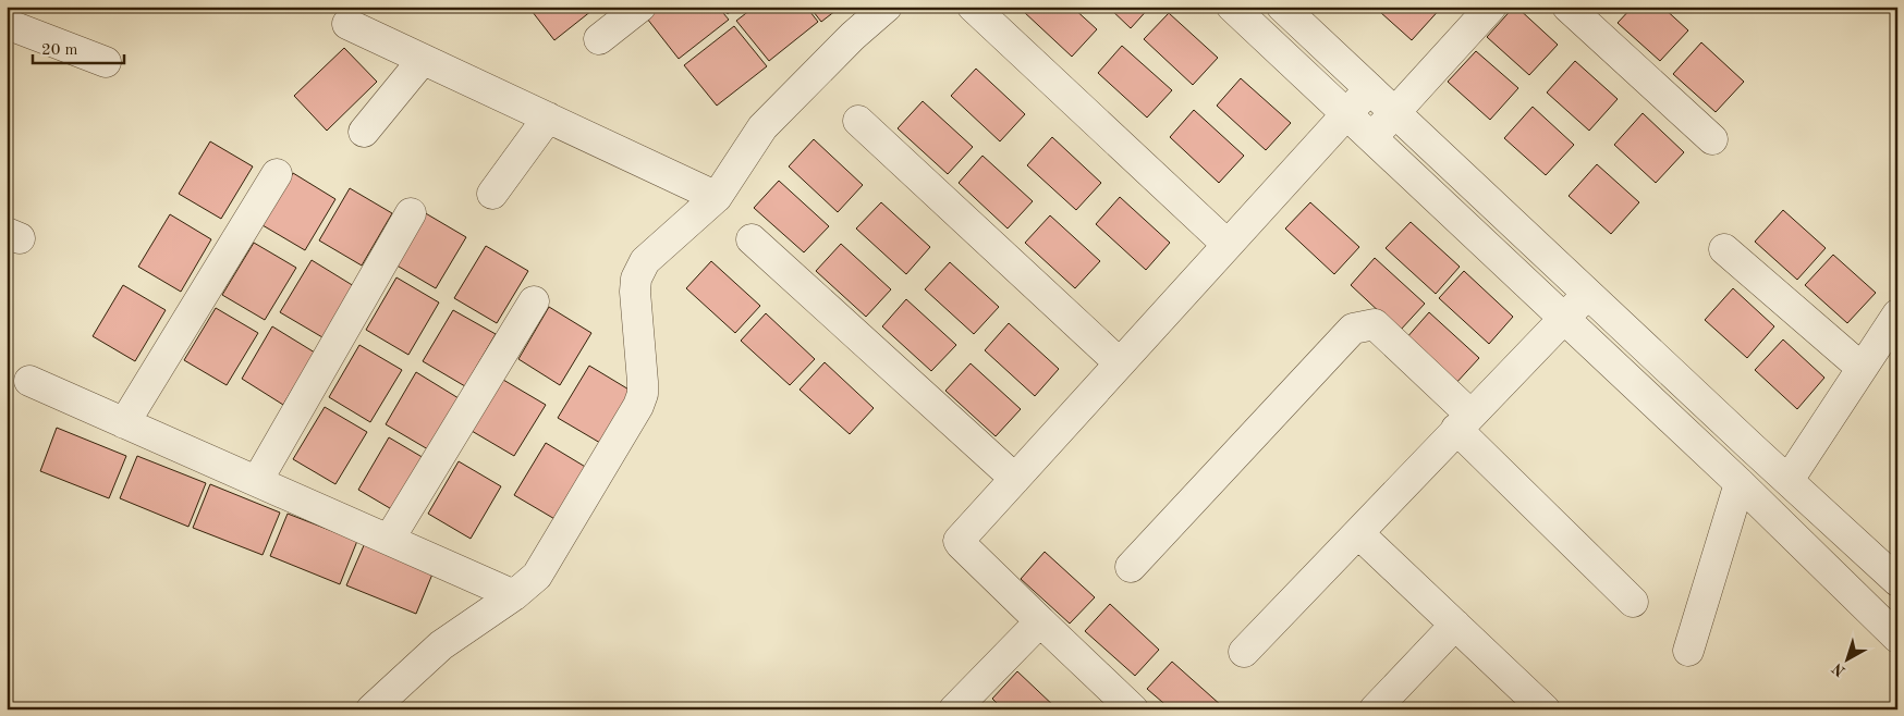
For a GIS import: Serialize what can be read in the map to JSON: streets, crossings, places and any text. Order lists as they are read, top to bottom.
{
  "scale_bar": "20 m",
  "north": "bottom left"
}
